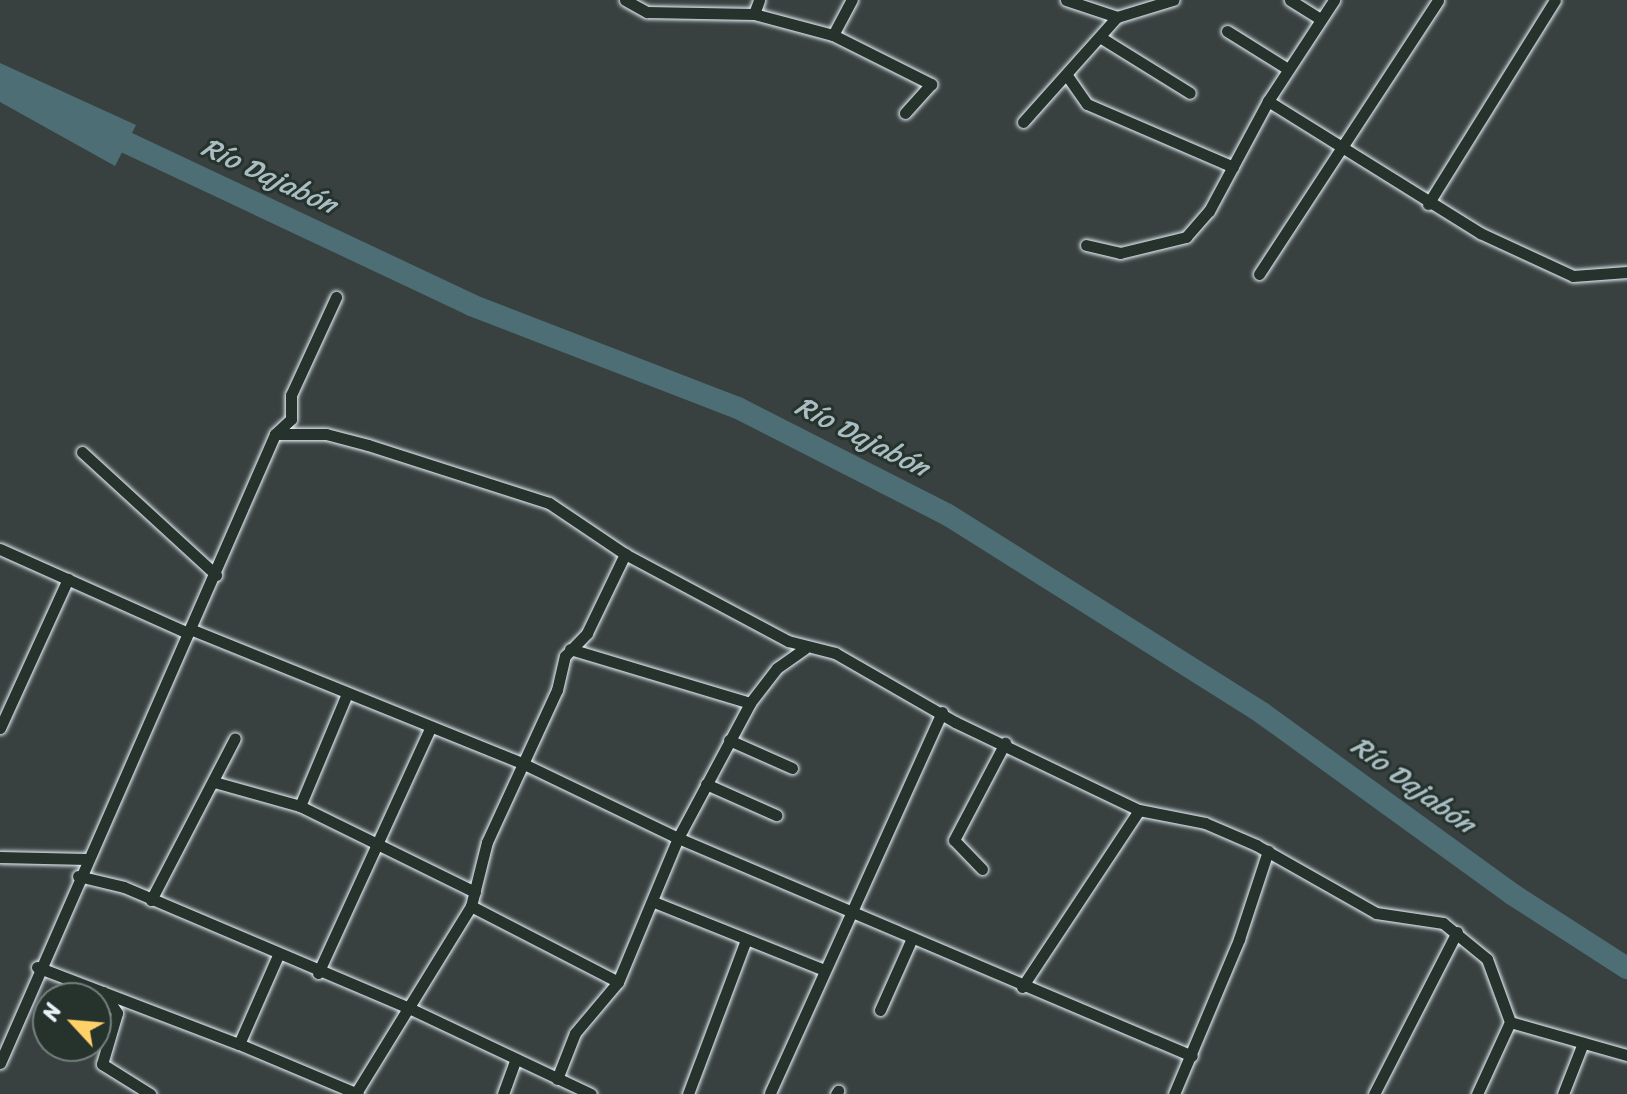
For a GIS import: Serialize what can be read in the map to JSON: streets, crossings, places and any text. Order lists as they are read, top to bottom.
{
  "water": ["Río Dajabón"],
  "north": "top left"
}
